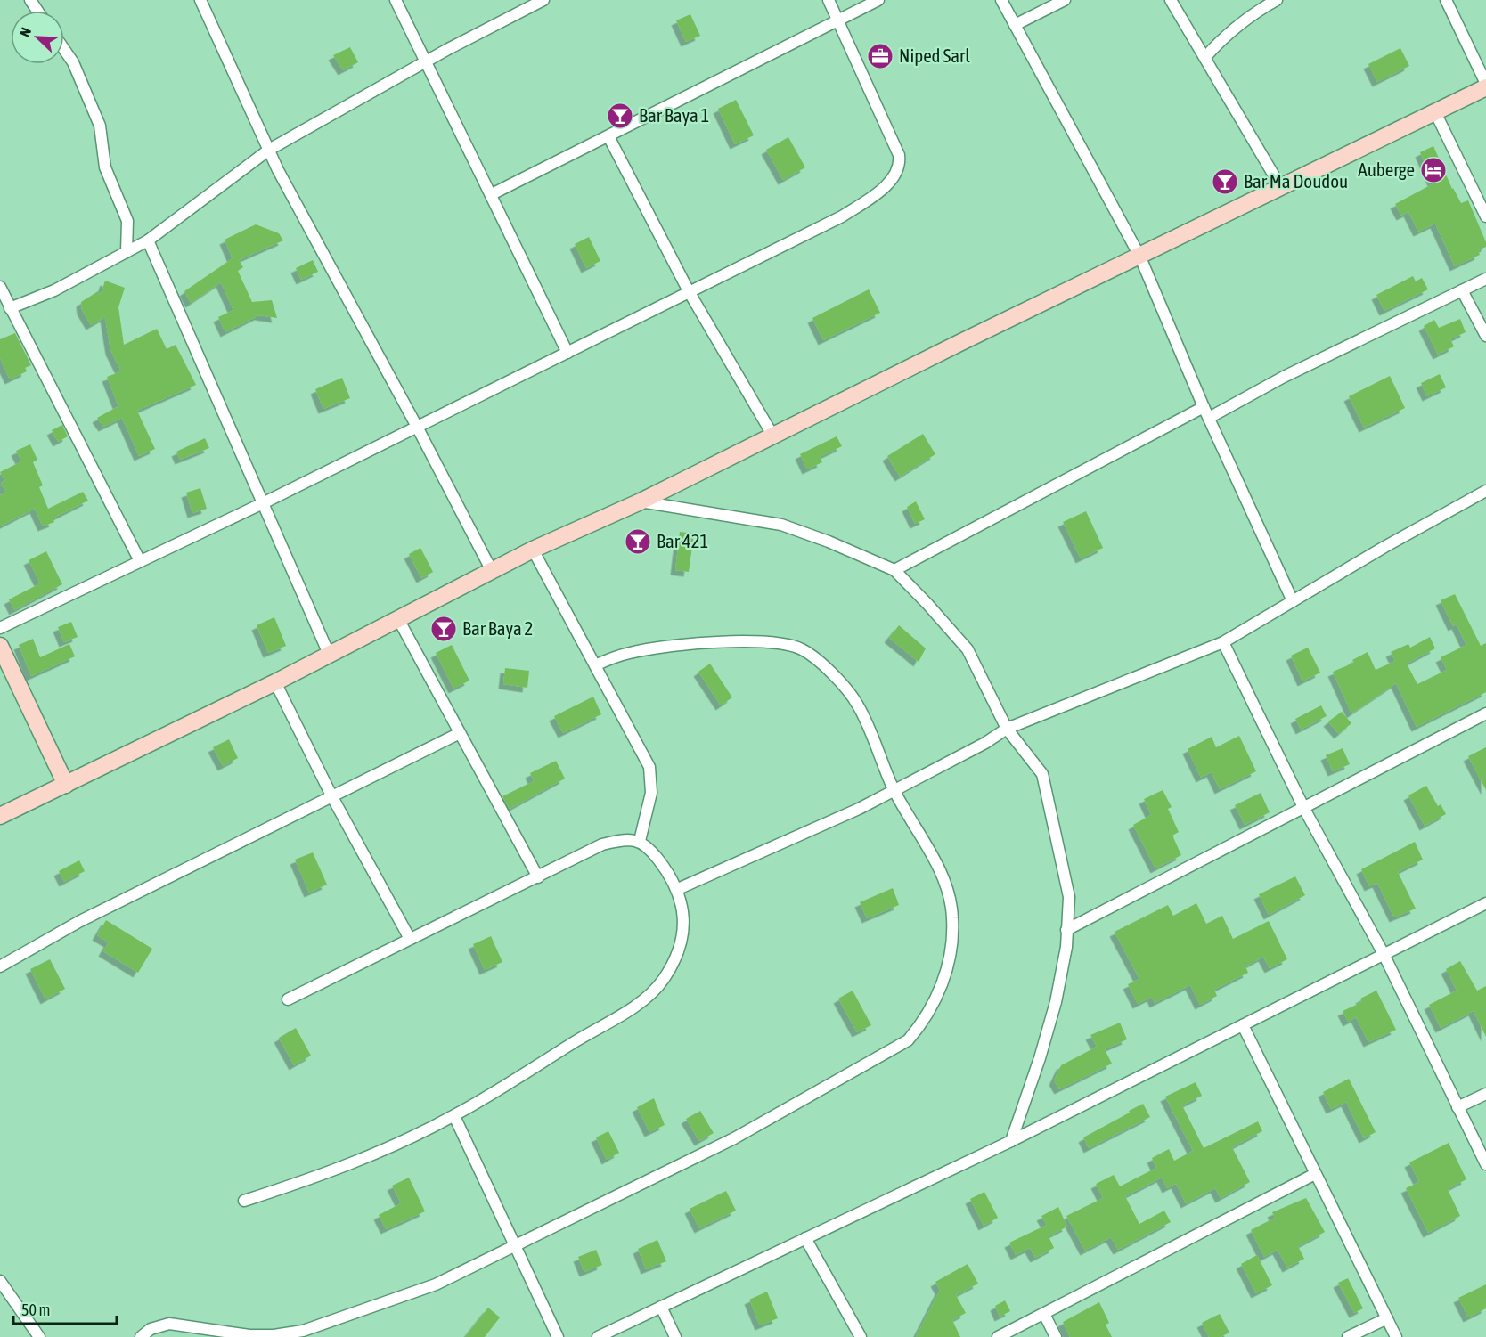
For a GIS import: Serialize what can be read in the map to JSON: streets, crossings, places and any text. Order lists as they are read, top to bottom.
{
  "places": {
    "office": ["Niped Sarl"],
    "bar": [
      "Bar Baya 1",
      "Bar Ma Doudou",
      "Bar 421",
      "Bar Baya 2"
    ],
    "hotel": ["Auberge"]
  },
  "scale_bar": "50 m",
  "north": "top left"
}
